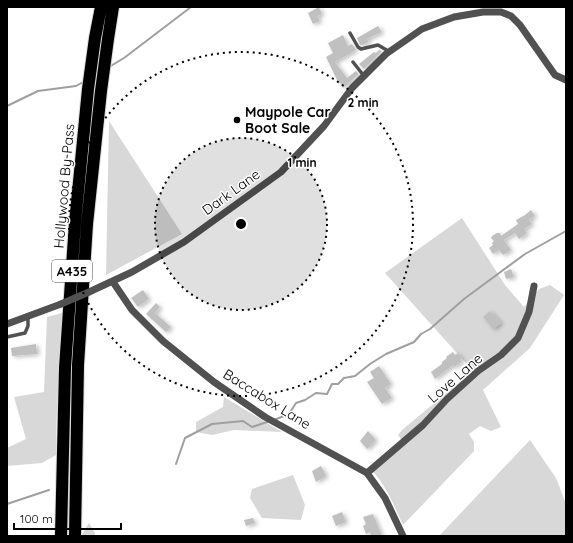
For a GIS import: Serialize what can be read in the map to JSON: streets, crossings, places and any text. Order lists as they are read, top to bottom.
{
  "streets": {
    "highway": ["Hollywood By-Pass", "A435"],
    "street": ["Dark Lane", "Love Lane", "Baccabox Lane"]
  },
  "crossings": [
    ["Dark Lane", "Baccabox Lane"],
    ["Love Lane", "Baccabox Lane"]
  ],
  "places": ["Maypole Car Boot Sale"],
  "scale_bar": "100 m",
  "rings": ["2 min", "1 min"]
}
